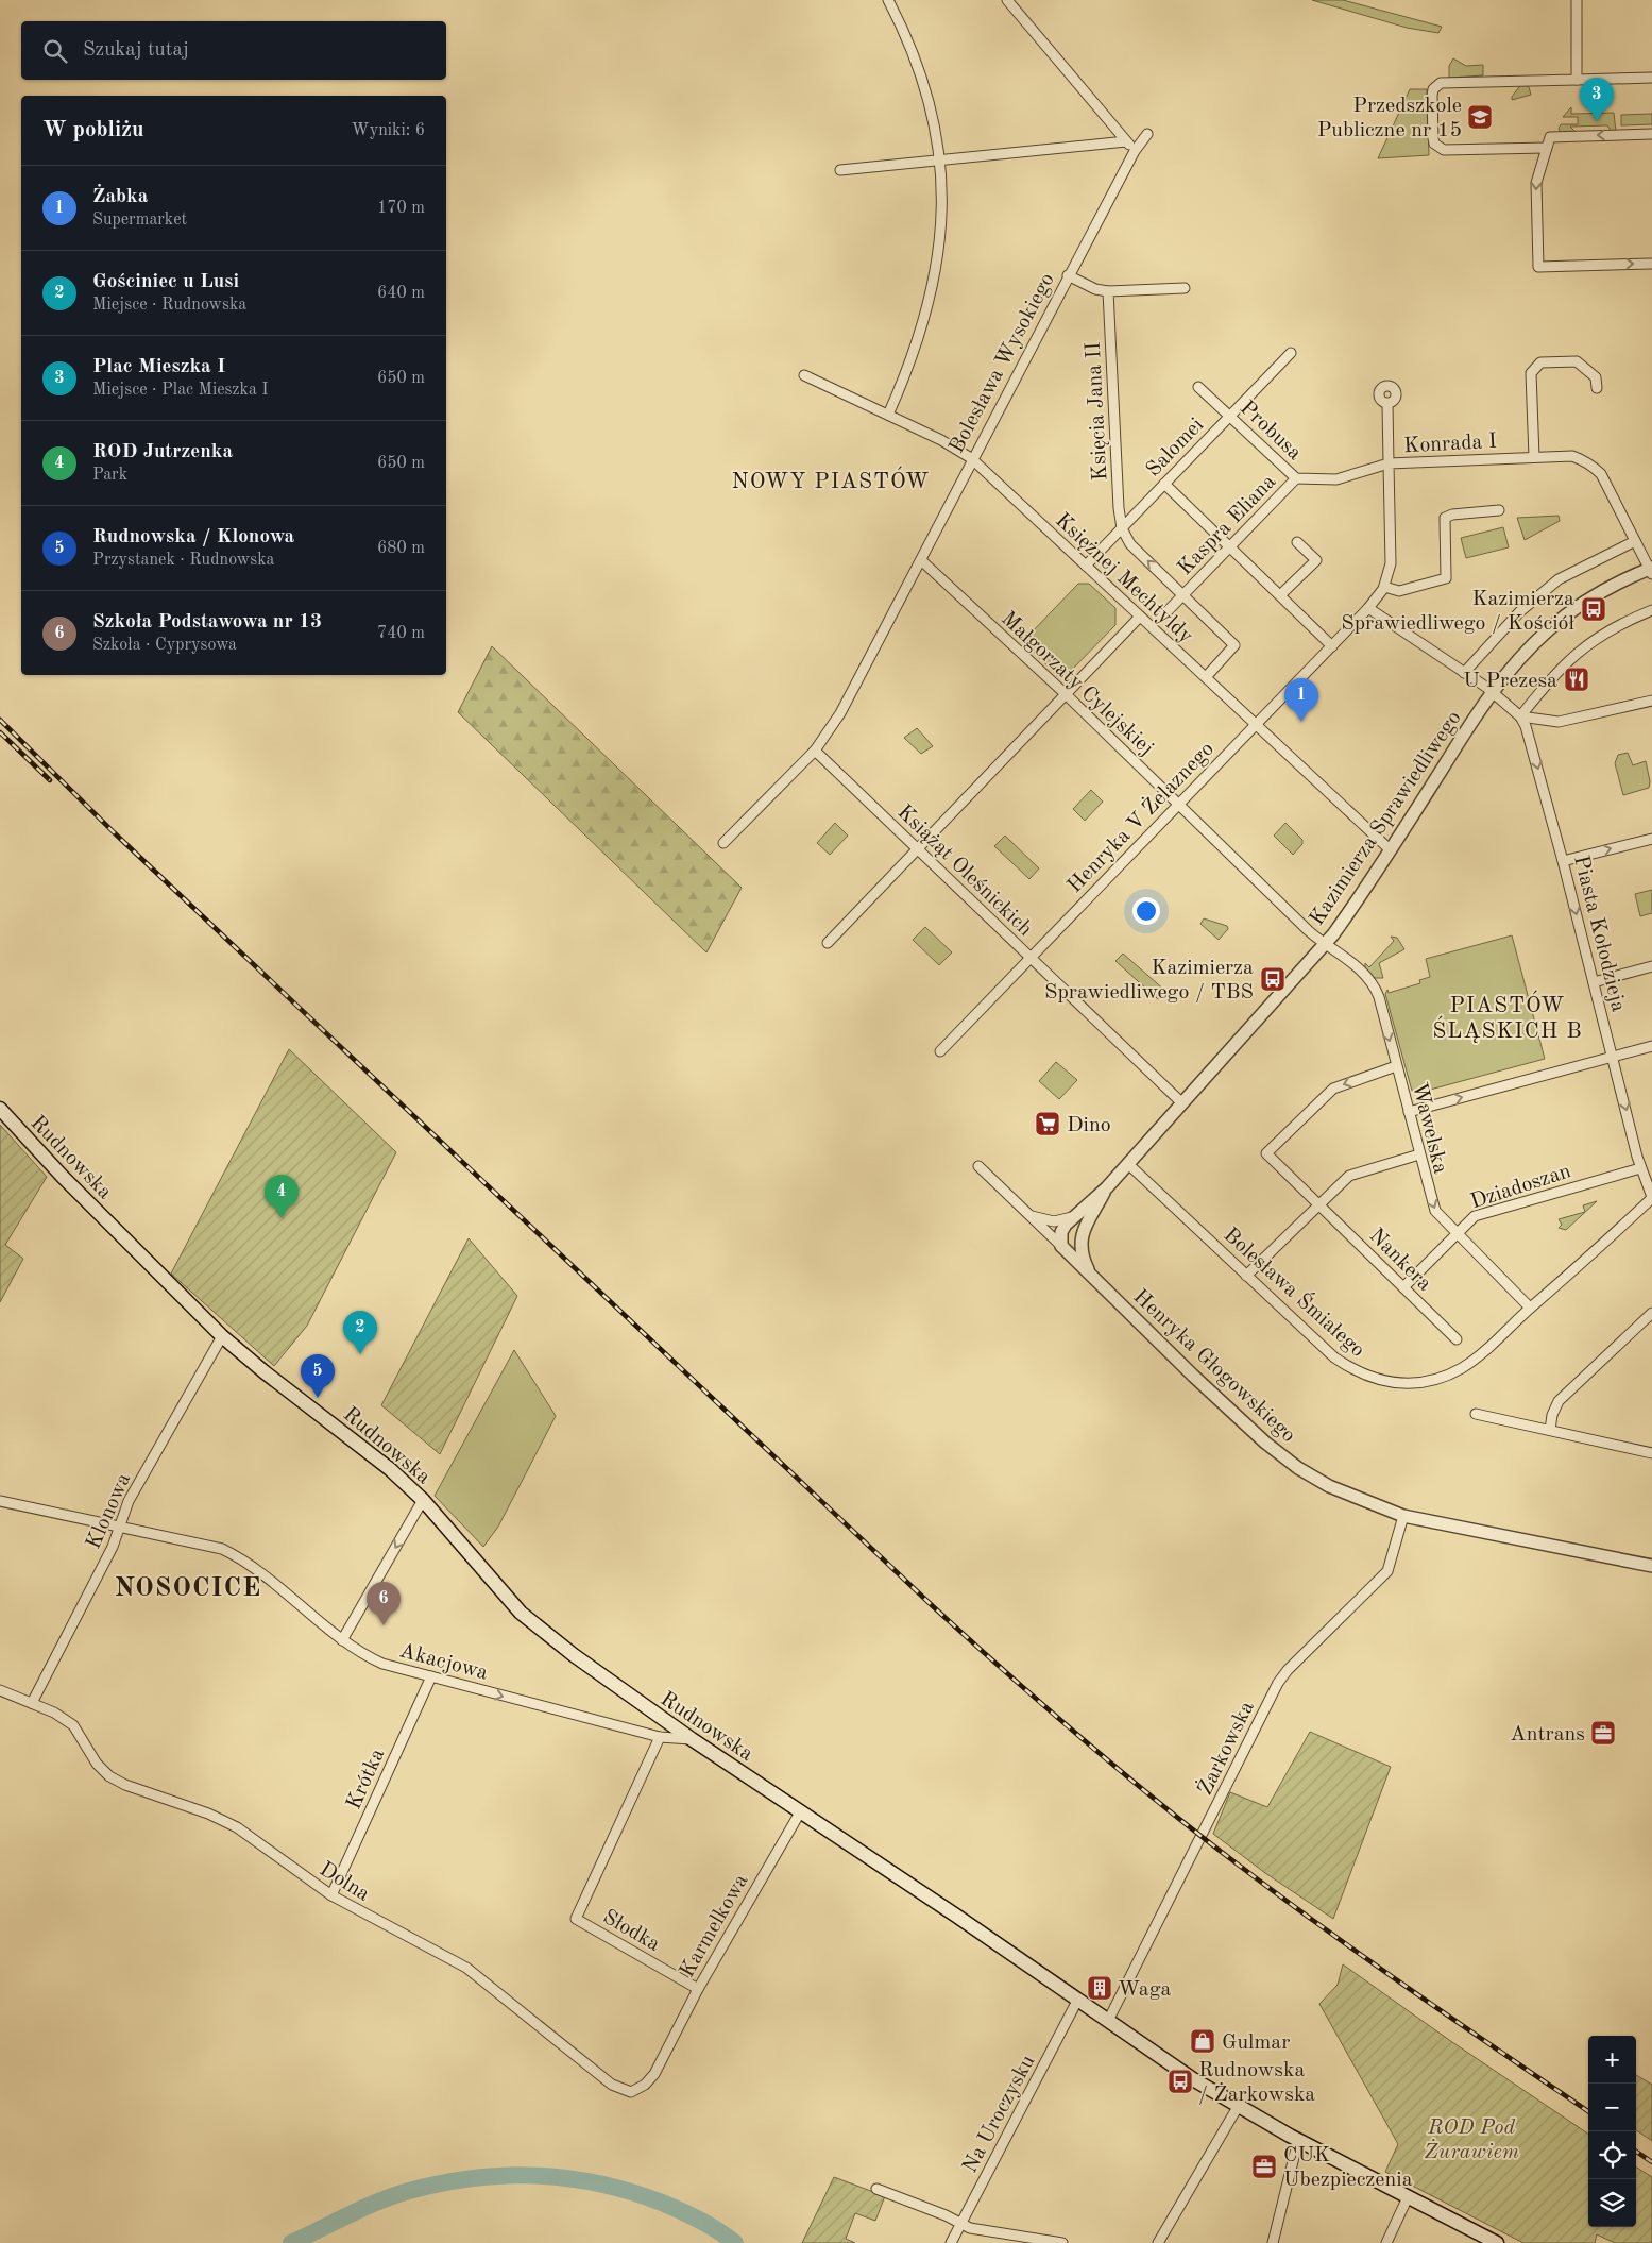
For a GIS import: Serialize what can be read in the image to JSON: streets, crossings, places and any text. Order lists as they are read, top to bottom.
{
  "streets": {
    "main road": ["Rudnowska"],
    "street": [
      "Bolesława Wysokiego",
      "Księcia Jana II",
      "Probusa",
      "Konrada I",
      "Salomei",
      "Kaspra Eliana",
      "Księżnej Mechtyldy",
      "Małgorzaty Cylejskiej",
      "Henryka V Żelaznego",
      "Kazimierza Sprawiedliwego",
      "Książąt Oleśnickich",
      "Piasta Kołodzieja",
      "Wawelska",
      "Dziadoszan",
      "Nankera",
      "Bolesława Śmiałego",
      "Henryka Głogowskiego",
      "Klonowa",
      "Akacjowa",
      "Żarkowska",
      "Krótka",
      "Dolna",
      "Karmelkowa",
      "Słodka",
      "Na Uroczysku"
    ]
  },
  "crossings": [
    ["Bolesława Wysokiego", "Księżnej Mechtyldy"],
    ["Bolesława Wysokiego", "Małgorzaty Cylejskiej"],
    ["Bolesława Wysokiego", "Książąt Oleśnickich"],
    ["Księcia Jana II", "Salomei"],
    ["Księcia Jana II", "Kaspra Eliana"],
    ["Probusa", "Konrada I"],
    ["Probusa", "Salomei"],
    ["Probusa", "Kaspra Eliana"],
    ["Konrada I", "Henryka V Żelaznego"],
    ["Konrada I", "Kazimierza Sprawiedliwego"],
    ["Salomei", "Kaspra Eliana"],
    ["Salomei", "Księżnej Mechtyldy"],
    ["Kaspra Eliana", "Księżnej Mechtyldy"],
    ["Księżnej Mechtyldy", "Henryka V Żelaznego"],
    ["Księżnej Mechtyldy", "Kazimierza Sprawiedliwego"],
    ["Małgorzaty Cylejskiej", "Henryka V Żelaznego"],
    ["Małgorzaty Cylejskiej", "Kazimierza Sprawiedliwego"],
    ["Małgorzaty Cylejskiej", "Wawelska"],
    ["Henryka V Żelaznego", "Książąt Oleśnickich"],
    ["Kazimierza Sprawiedliwego", "Książąt Oleśnickich"],
    ["Kazimierza Sprawiedliwego", "Piasta Kołodzieja"],
    ["Kazimierza Sprawiedliwego", "Wawelska"],
    ["Kazimierza Sprawiedliwego", "Bolesława Śmiałego"],
    ["Kazimierza Sprawiedliwego", "Henryka Głogowskiego"],
    ["Piasta Kołodzieja", "Dziadoszan"],
    ["Piasta Kołodzieja", "Bolesława Śmiałego"],
    ["Wawelska", "Dziadoszan"],
    ["Wawelska", "Nankera"],
    ["Wawelska", "Bolesława Śmiałego"],
    ["Rudnowska", "Klonowa"],
    ["Rudnowska", "Akacjowa"],
    ["Rudnowska", "Żarkowska"],
    ["Rudnowska", "Karmelkowa"],
    ["Rudnowska", "Na Uroczysku"],
    ["Dziadoszan", "Nankera"],
    ["Henryka Głogowskiego", "Żarkowska"],
    ["Klonowa", "Akacjowa"],
    ["Klonowa", "Dolna"],
    ["Akacjowa", "Krótka"],
    ["Akacjowa", "Słodka"],
    ["Krótka", "Dolna"],
    ["Dolna", "Karmelkowa"],
    ["Karmelkowa", "Słodka"]
  ],
  "one_way": ["Piasta Kołodzieja", "Wawelska"],
  "districts": ["NOWY PIASTÓW", "PIASTÓW ŚLĄSKICH B", "NOSOCICE"],
  "parks": ["ROD Pod Żurawiem"],
  "places": {
    "school or university": ["Przedszkole Publiczne nr 15"],
    "bus stop": ["Kazimierza Sprawiedliwego / Kościół", "Kazimierza Sprawiedliwego / TBS", "Rudnowska / Żarkowska"],
    "restaurant": ["U Prezesa"],
    "supermarket": ["Dino"],
    "office": ["Antrans", "CUK Ubezpieczenia"],
    "building": ["Waga"],
    "shop": ["Gulmar"]
  },
  "page": {
    "search": "Szukaj tutaj",
    "pins": [
      "3",
      "1",
      "4",
      "2",
      "5",
      "6"
    ],
    "heading": ["W pobliżu", "Wyniki: 6"],
    "list": [
      {
        "mark": "1",
        "name": "Żabka",
        "note": "Supermarket",
        "value": "170 m"
      },
      {
        "mark": "2",
        "name": "Gościniec u Lusi",
        "note": "Miejsce · Rudnowska",
        "value": "640 m"
      },
      {
        "mark": "3",
        "name": "Plac Mieszka I",
        "note": "Miejsce · Plac Mieszka I",
        "value": "650 m"
      },
      {
        "mark": "4",
        "name": "ROD Jutrzenka",
        "note": "Park",
        "value": "650 m"
      },
      {
        "mark": "5",
        "name": "Rudnowska / Klonowa",
        "note": "Przystanek · Rudnowska",
        "value": "680 m"
      },
      {
        "mark": "6",
        "name": "Szkoła Podstawowa nr 13",
        "note": "Szkoła · Cyprysowa",
        "value": "740 m"
      }
    ],
    "map_buttons": ["+", "−"]
  }
}
